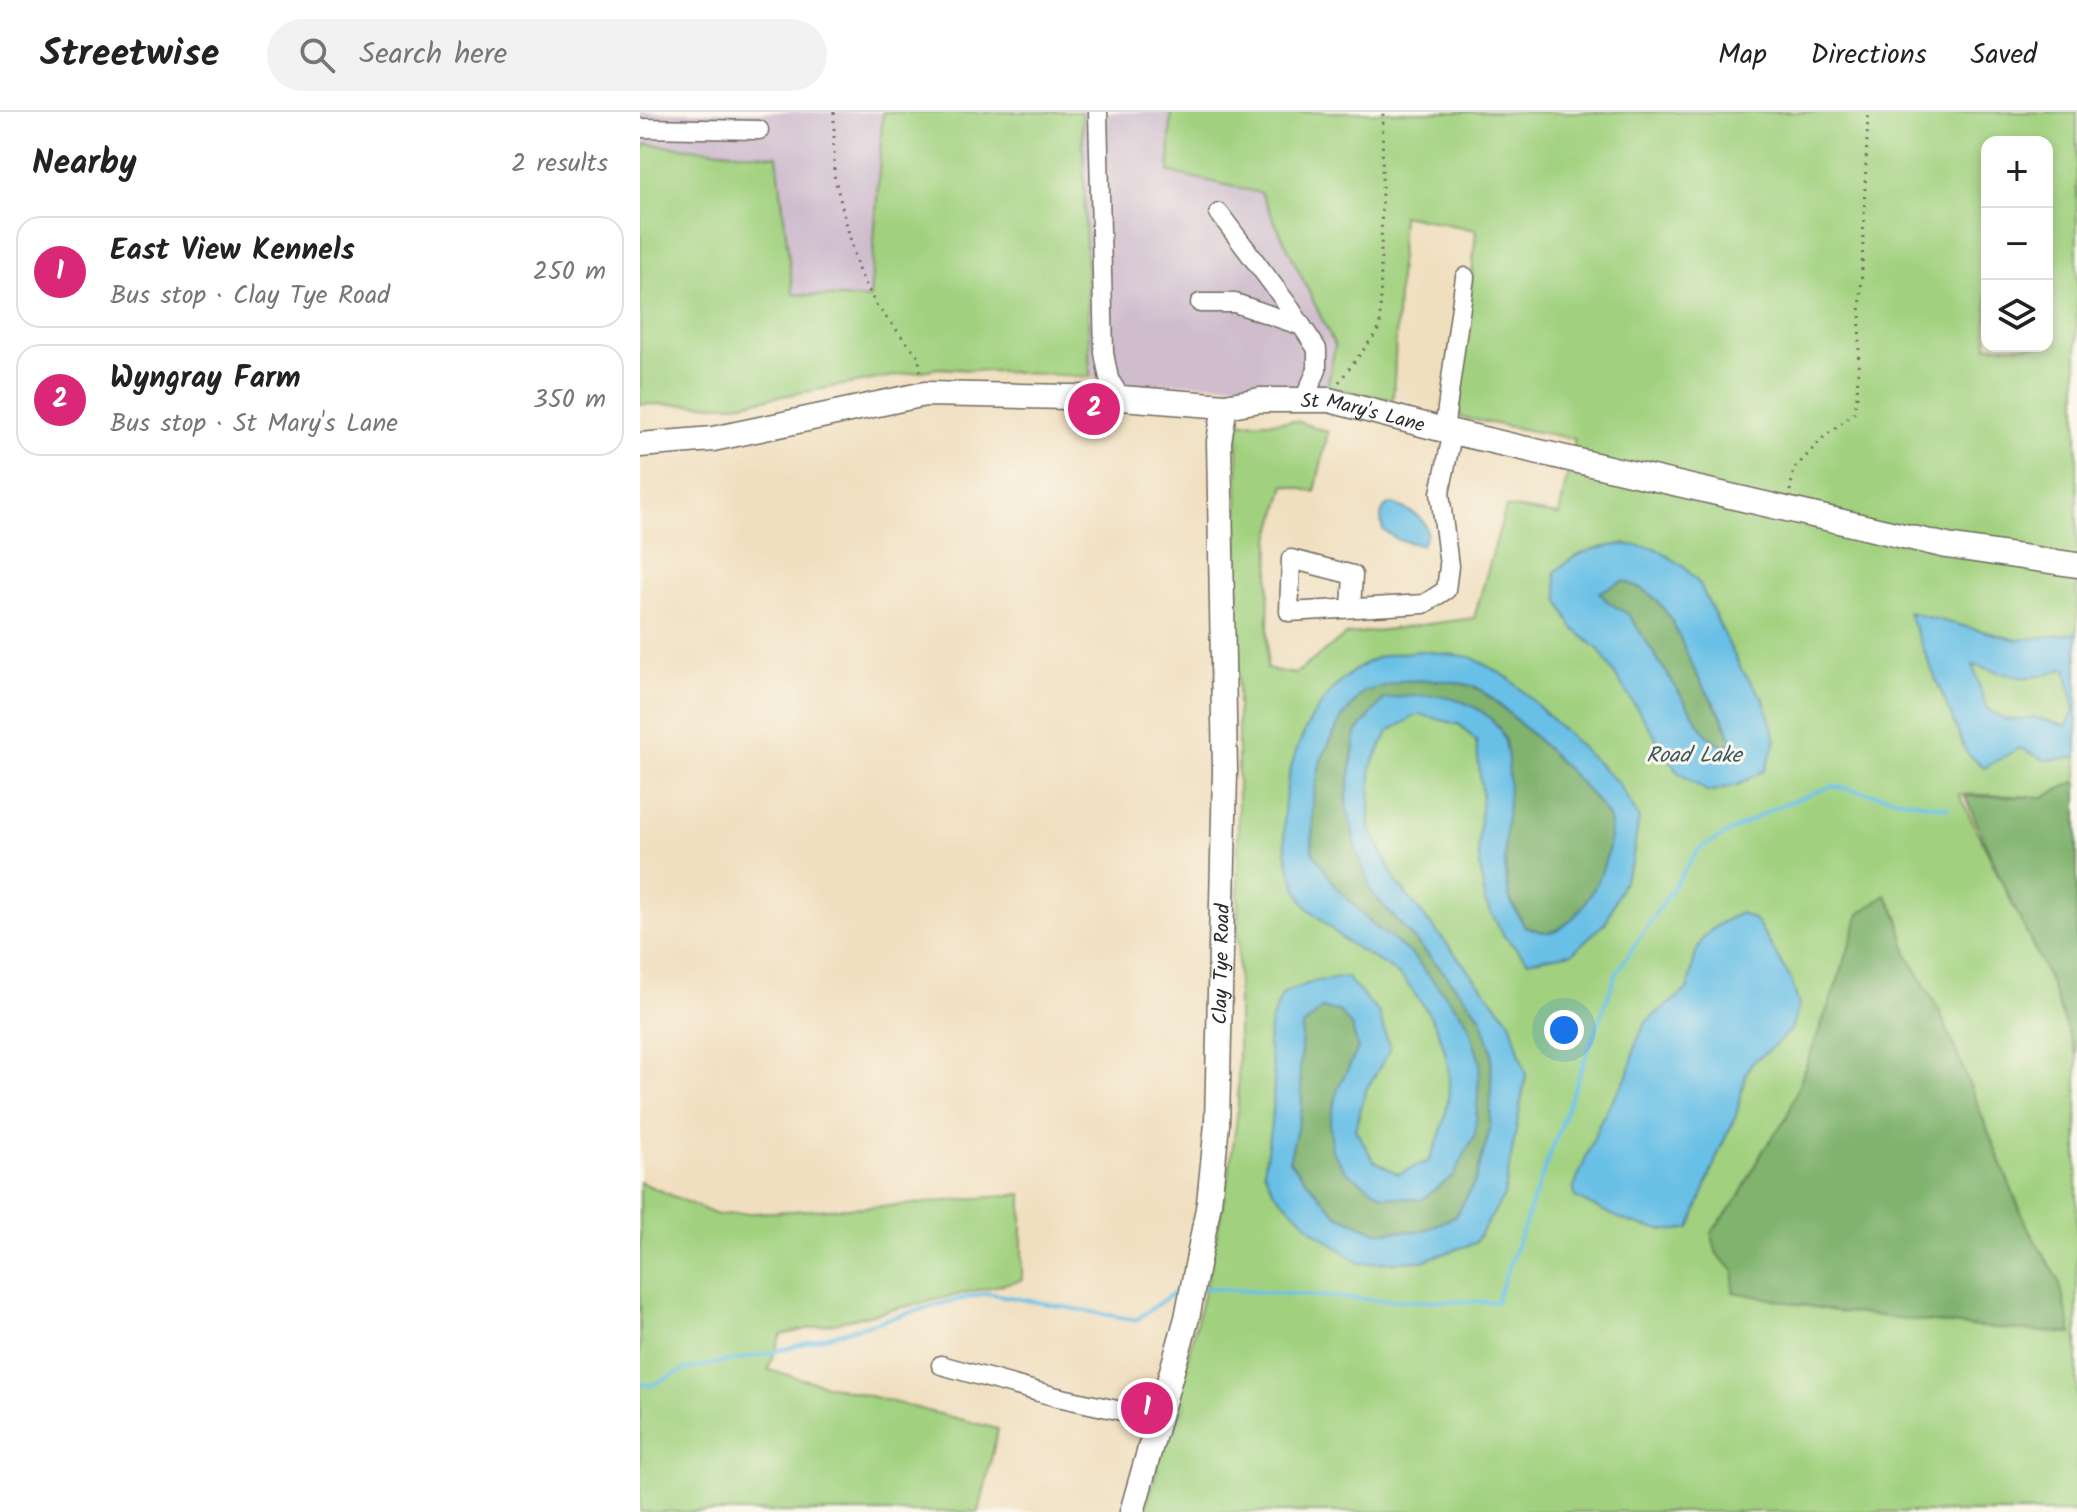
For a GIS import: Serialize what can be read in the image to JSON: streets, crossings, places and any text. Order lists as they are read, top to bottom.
{
  "streets": {
    "main road": ["St Mary's Lane", "Clay Tye Road"]
  },
  "crossings": [
    ["St Mary's Lane", "Clay Tye Road"]
  ],
  "water": ["Road Lake"],
  "page": {
    "header": "Streetwise",
    "search": "Search here",
    "nav": ["Map", "Directions", "Saved"],
    "heading": ["Nearby", "2 results"],
    "map_buttons": ["+", "−"],
    "list": [
      {
        "mark": "1",
        "name": "East View Kennels",
        "note": "Bus stop · Clay Tye Road",
        "value": "250 m"
      },
      {
        "mark": "2",
        "name": "Wyngray Farm",
        "note": "Bus stop · St Mary's Lane",
        "value": "350 m"
      }
    ],
    "pins": ["2", "1"]
  }
}
